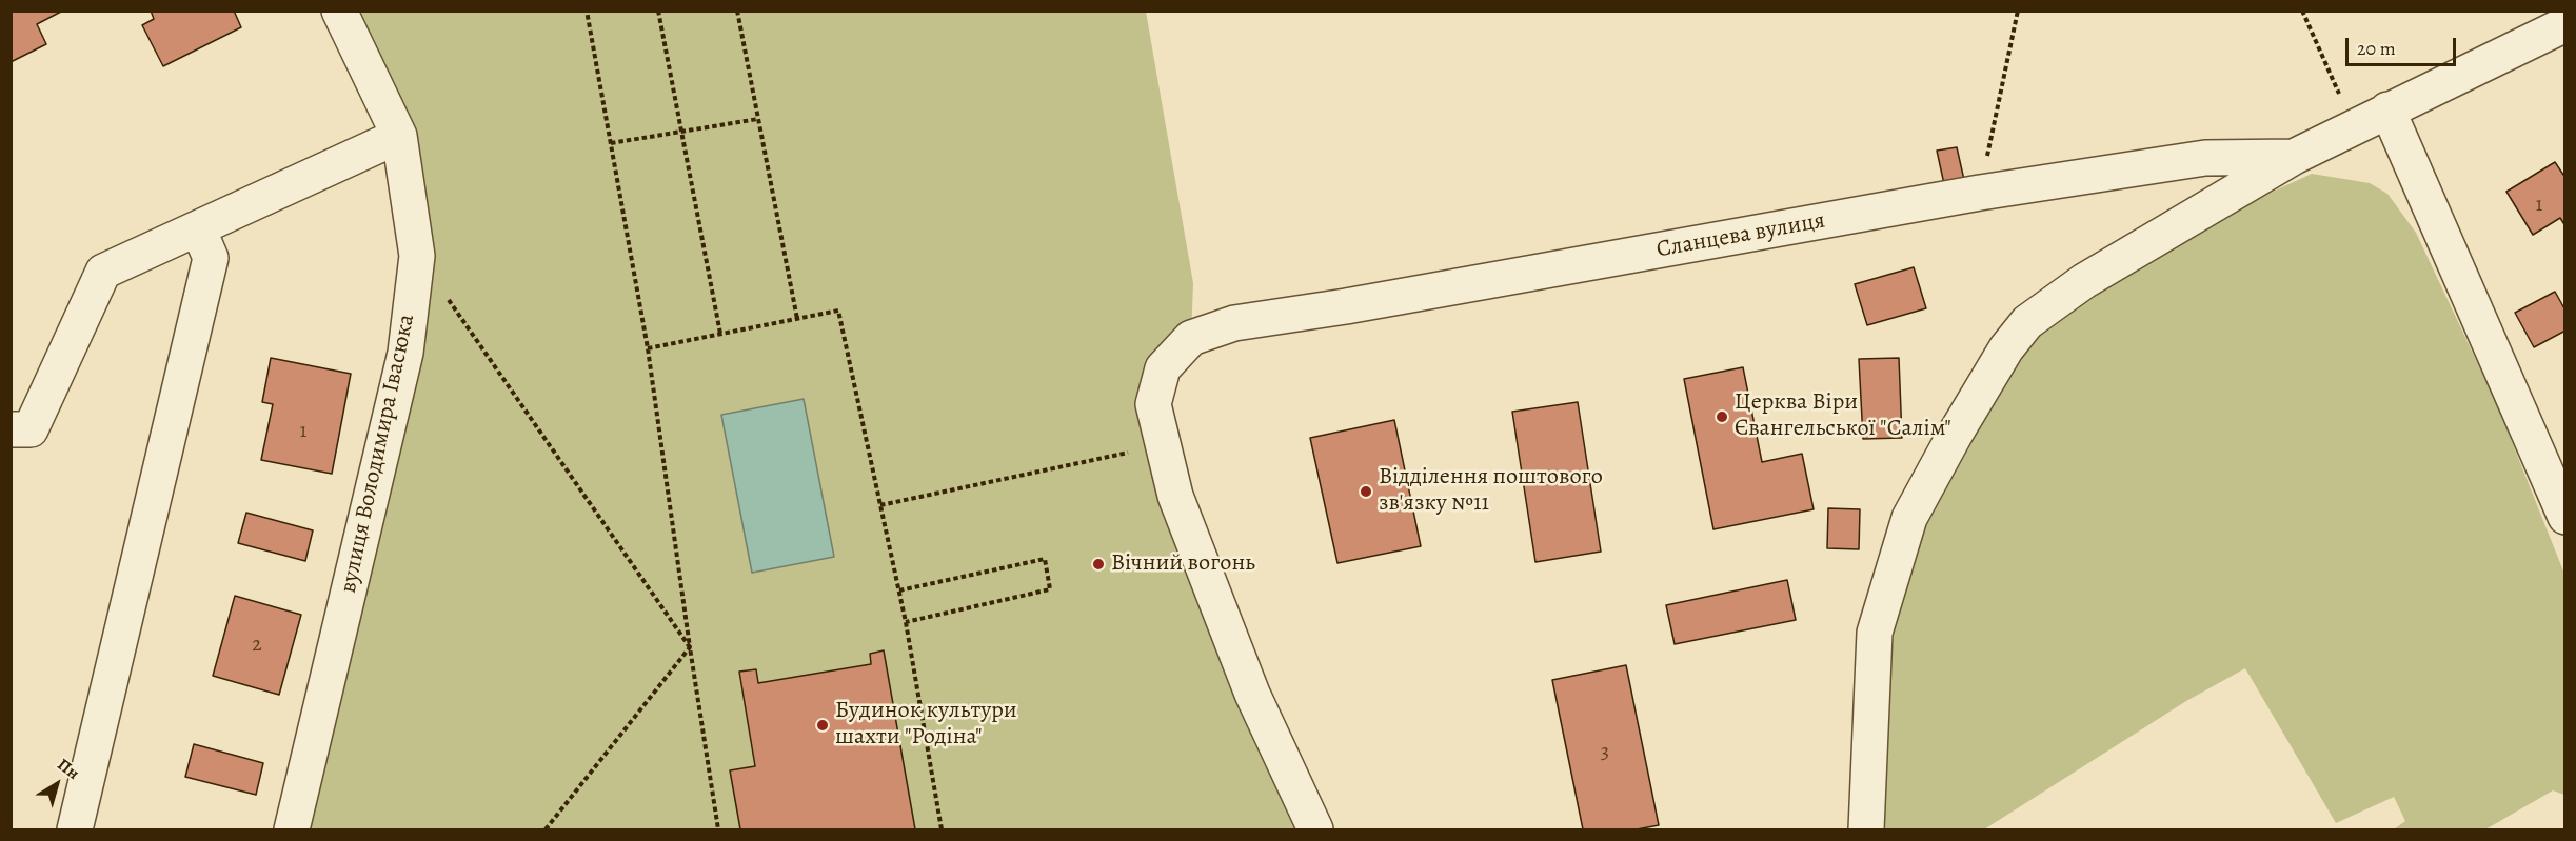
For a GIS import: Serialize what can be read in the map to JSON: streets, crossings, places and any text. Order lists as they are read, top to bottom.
{
  "streets": {
    "street": ["Сланцева вулиця", "вулиця Володимира Івасюка"]
  },
  "places": [
    "Церква Віри Євангельської \"Салім\"",
    "Відділення поштового зв'язку №11",
    "Вічний вогонь",
    "Будинок культури шахти \"Родіна\""
  ],
  "house_numbers": [
    "1",
    "1",
    "2",
    "3"
  ],
  "scale_bar": "20 m",
  "north": "top right"
}
